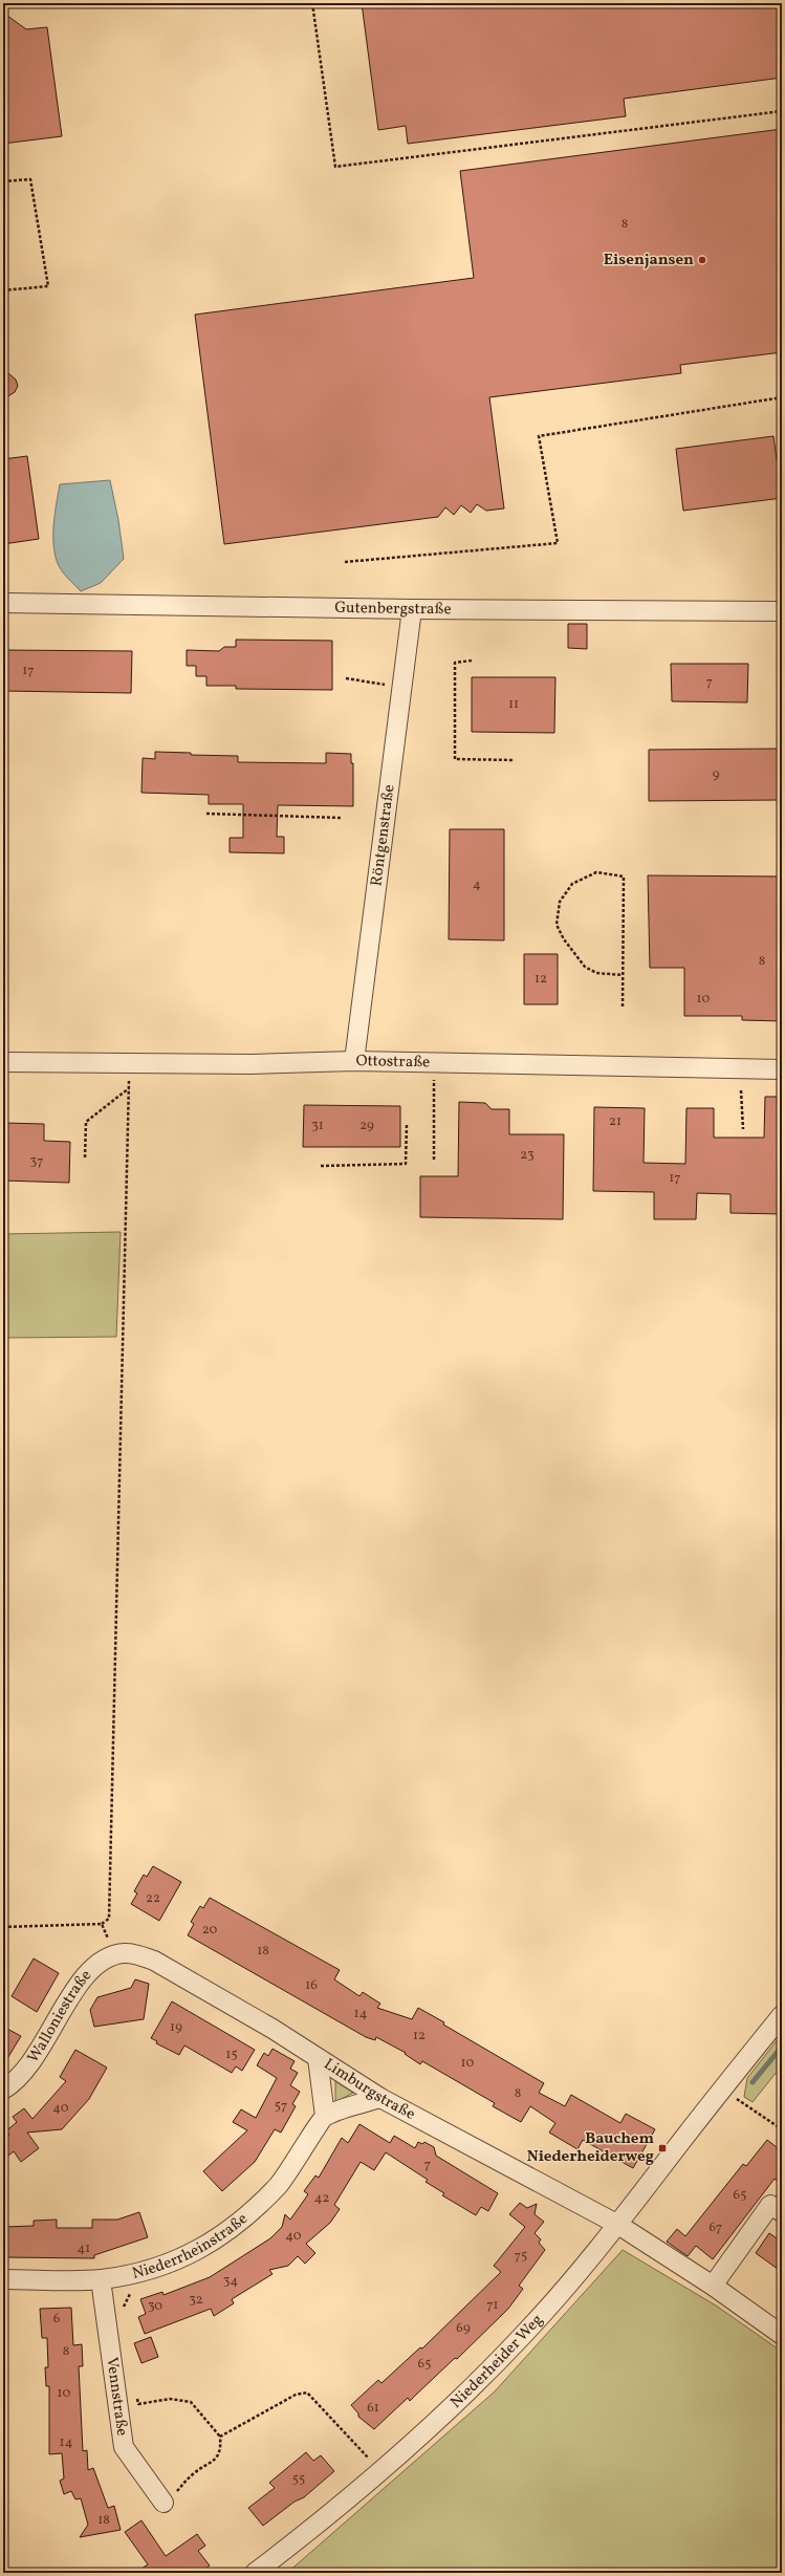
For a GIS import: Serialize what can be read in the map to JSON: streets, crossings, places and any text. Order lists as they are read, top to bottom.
{
  "streets": {
    "street": [
      "Gutenbergstraße",
      "Röntgenstraße",
      "Ottostraße",
      "Walloniestraße",
      "Limburgstraße",
      "Niederrheinstraße",
      "Niederheider Weg",
      "Vennstraße"
    ]
  },
  "crossings": [
    ["Gutenbergstraße", "Röntgenstraße"],
    ["Röntgenstraße", "Ottostraße"],
    ["Walloniestraße", "Limburgstraße"],
    ["Limburgstraße", "Niederheider Weg"],
    ["Niederrheinstraße", "Vennstraße"]
  ],
  "places": {
    "other": ["Eisenjansen"],
    "transit": ["Bauchem Niederheiderweg"]
  },
  "house_numbers": [
    "8",
    "17",
    "7",
    "11",
    "9",
    "4",
    "8",
    "12",
    "10",
    "21",
    "31",
    "29",
    "23",
    "37",
    "17",
    "22",
    "20",
    "18",
    "16",
    "14",
    "19",
    "12",
    "15",
    "10",
    "8",
    "57",
    "40",
    "7",
    "65",
    "42",
    "67",
    "40",
    "41",
    "75",
    "34",
    "32",
    "71",
    "30",
    "6",
    "69",
    "8",
    "65",
    "10",
    "61",
    "14",
    "55",
    "18"
  ]
}
